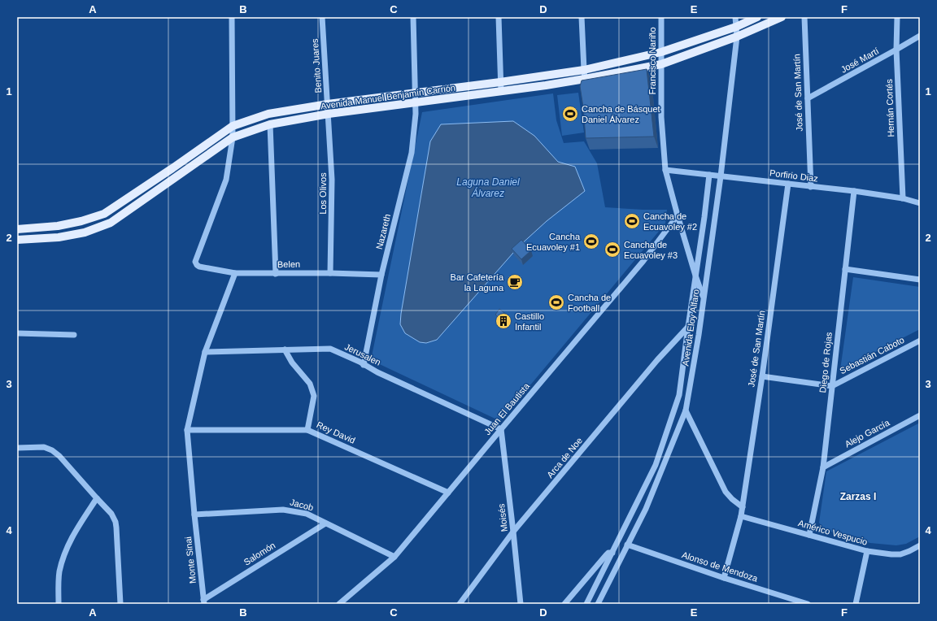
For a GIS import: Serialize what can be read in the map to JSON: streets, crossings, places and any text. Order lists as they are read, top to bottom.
{
  "streets": {
    "main road": ["Avenida Manuel Benjamín Carrión"],
    "street": [
      "José Martí",
      "Francisco Nariño",
      "Benito Juares",
      "José de San Martín",
      "Hernán Cortés",
      "Porfirio Diaz",
      "Los Olivos",
      "Nazareth",
      "Belen",
      "Avenida Eloy Alfaro",
      "Jerusalen",
      "Sebastián Caboto",
      "Diego de Rojas",
      "Juan El Bautista",
      "Rey David",
      "Alejo García",
      "Arca de Noe",
      "Jacob",
      "Moisés",
      "Américo Vespucio",
      "Salomón",
      "Monte Sinai",
      "Alonso de Mendoza"
    ]
  },
  "crossings": [
    ["José Martí", "José de San Martín"],
    ["José Martí", "Hernán Cortés"],
    ["Francisco Nariño", "Avenida Manuel Benjamín Carrión"],
    ["Francisco Nariño", "Porfirio Diaz"],
    ["Francisco Nariño", "Avenida Eloy Alfaro"],
    ["Francisco Nariño", "Juan El Bautista"],
    ["Benito Juares", "Avenida Manuel Benjamín Carrión"],
    ["Benito Juares", "Los Olivos"],
    ["José de San Martín", "Porfirio Diaz"],
    ["José de San Martín", "Américo Vespucio"],
    ["José de San Martín", "Alonso de Mendoza"],
    ["Avenida Manuel Benjamín Carrión", "Los Olivos"],
    ["Avenida Manuel Benjamín Carrión", "Nazareth"],
    ["Avenida Manuel Benjamín Carrión", "Belen"],
    ["Avenida Manuel Benjamín Carrión", "Avenida Eloy Alfaro"],
    ["Hernán Cortés", "Porfirio Diaz"],
    ["Porfirio Diaz", "Avenida Eloy Alfaro"],
    ["Porfirio Diaz", "Diego de Rojas"],
    ["Los Olivos", "Belen"],
    ["Nazareth", "Belen"],
    ["Nazareth", "Jerusalen"],
    ["Belen", "Monte Sinai"],
    ["Avenida Eloy Alfaro", "Arca de Noe"],
    ["Avenida Eloy Alfaro", "Alonso de Mendoza"],
    ["Jerusalen", "Juan El Bautista"],
    ["Jerusalen", "Moisés"],
    ["Jerusalen", "Monte Sinai"],
    ["Sebastián Caboto", "Diego de Rojas"],
    ["Diego de Rojas", "Alejo García"],
    ["Diego de Rojas", "Américo Vespucio"],
    ["Juan El Bautista", "Rey David"],
    ["Juan El Bautista", "Jacob"],
    ["Juan El Bautista", "Moisés"],
    ["Rey David", "Monte Sinai"],
    ["Arca de Noe", "Moisés"],
    ["Jacob", "Salomón"],
    ["Jacob", "Monte Sinai"],
    ["Salomón", "Monte Sinai"]
  ],
  "districts": ["Zarzas I"],
  "water": ["Laguna Daniel Álvarez"],
  "places": {
    "sports": [
      "Cancha de Básquet Daniel Álvarez",
      "Cancha de Ecuavoley #2",
      "Cancha Ecuavoley #1",
      "Cancha de Ecuavoley #3",
      "Cancha de Football"
    ],
    "cafe": ["Bar Cafetería la Laguna"],
    "building": ["Castillo Infantil"]
  },
  "grid": {
    "columns": [
      "A",
      "B",
      "C",
      "D",
      "E",
      "F"
    ],
    "rows": [
      "1",
      "2",
      "3",
      "4"
    ]
  }
}
